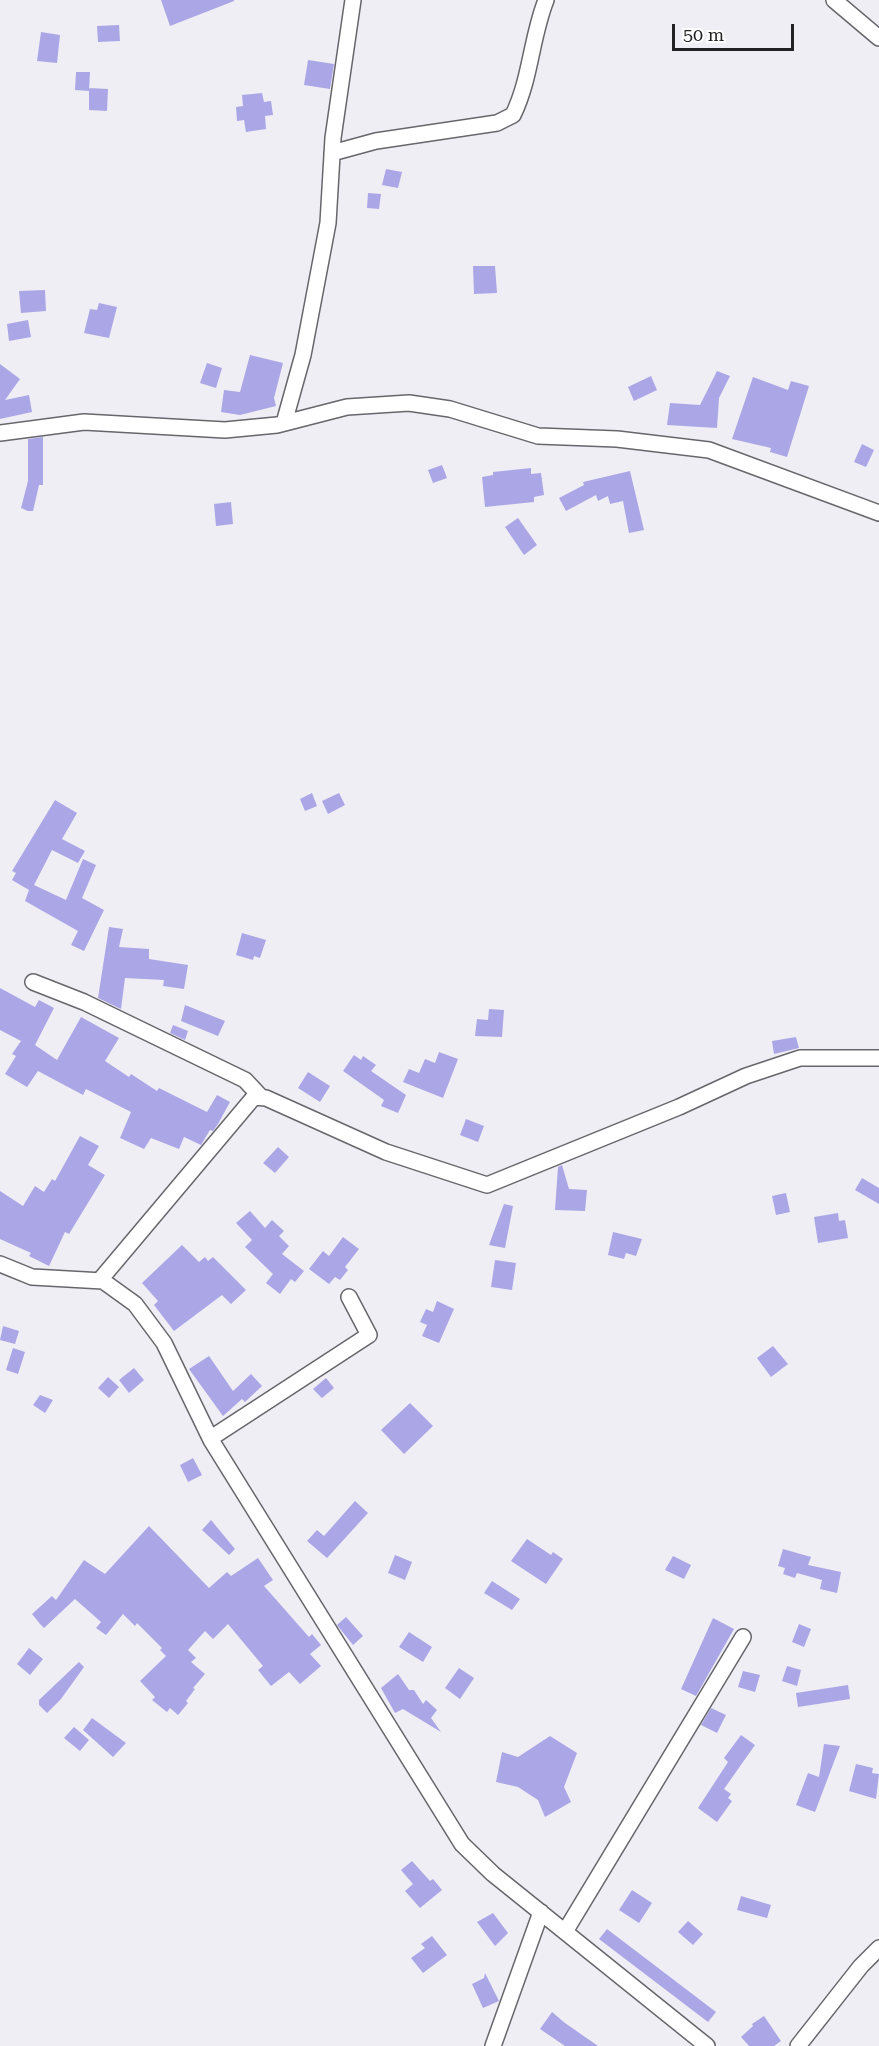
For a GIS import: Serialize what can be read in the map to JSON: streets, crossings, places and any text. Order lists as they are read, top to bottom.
{
  "scale_bar": "50 m"
}
